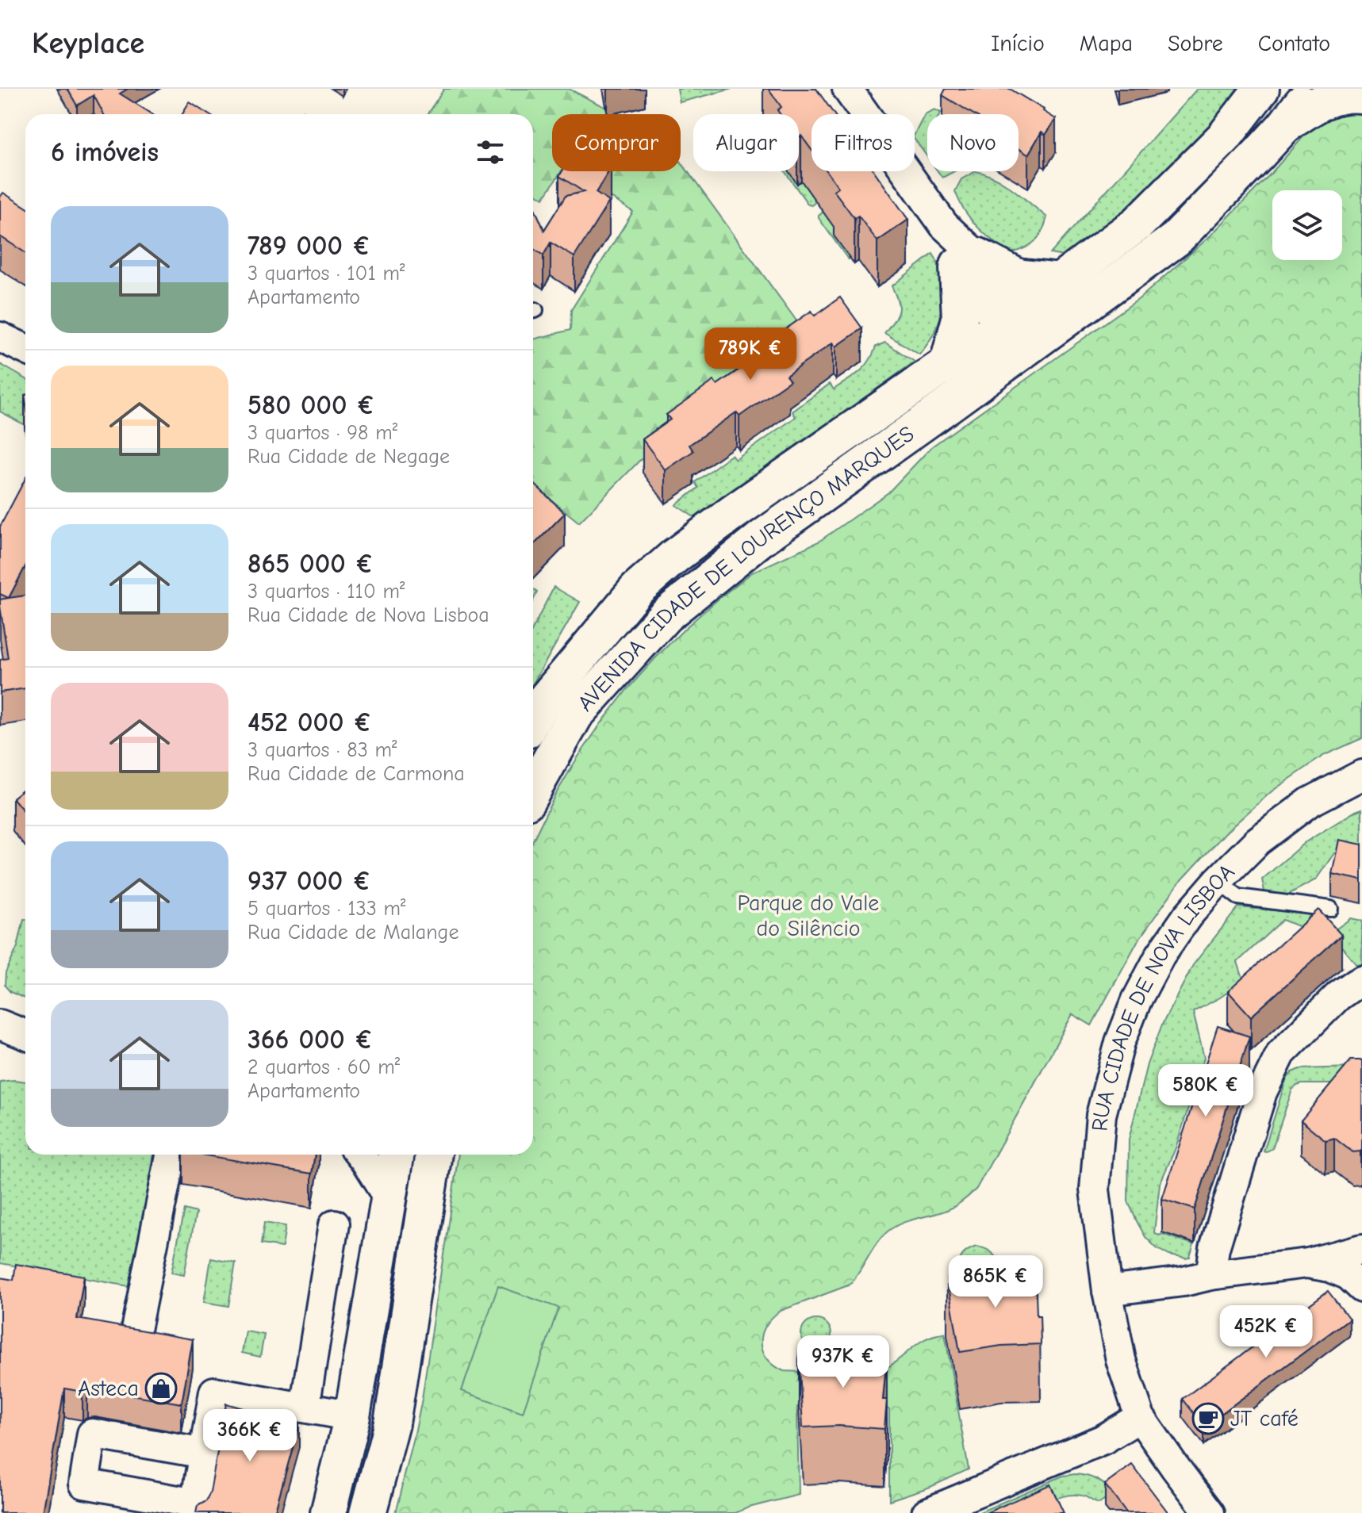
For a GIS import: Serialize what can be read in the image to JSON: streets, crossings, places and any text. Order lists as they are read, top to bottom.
{
  "streets": {
    "street": ["AVENIDA CIDADE DE LOURENÇO MARQUES", "RUA CIDADE DE NOVA LISBOA"]
  },
  "parks": ["Parque do Vale do Silêncio"],
  "places": {
    "shop": ["Asteca"],
    "cafe": ["JT café"]
  },
  "page": {
    "header": "Keyplace",
    "nav": [
      "Início",
      "Mapa",
      "Sobre",
      "Contato"
    ],
    "chip": [
      "Comprar",
      "Alugar",
      "Filtros",
      "Novo"
    ],
    "heading": "6 imóveis",
    "list": [
      {
        "name": "789 000 €",
        "note": "3 quartos · 101 m² · Apartamento"
      },
      {
        "name": "580 000 €",
        "note": "3 quartos · 98 m² · Rua Cidade de Negage"
      },
      {
        "name": "865 000 €",
        "note": "3 quartos · 110 m² · Rua Cidade de Nova Lisboa"
      },
      {
        "name": "452 000 €",
        "note": "3 quartos · 83 m² · Rua Cidade de Carmona"
      },
      {
        "name": "937 000 €",
        "note": "5 quartos · 133 m² · Rua Cidade de Malange"
      },
      {
        "name": "366 000 €",
        "note": "2 quartos · 60 m² · Apartamento"
      }
    ],
    "price": [
      "789K €",
      "580K €",
      "865K €",
      "452K €",
      "937K €",
      "366K €"
    ]
  }
}
